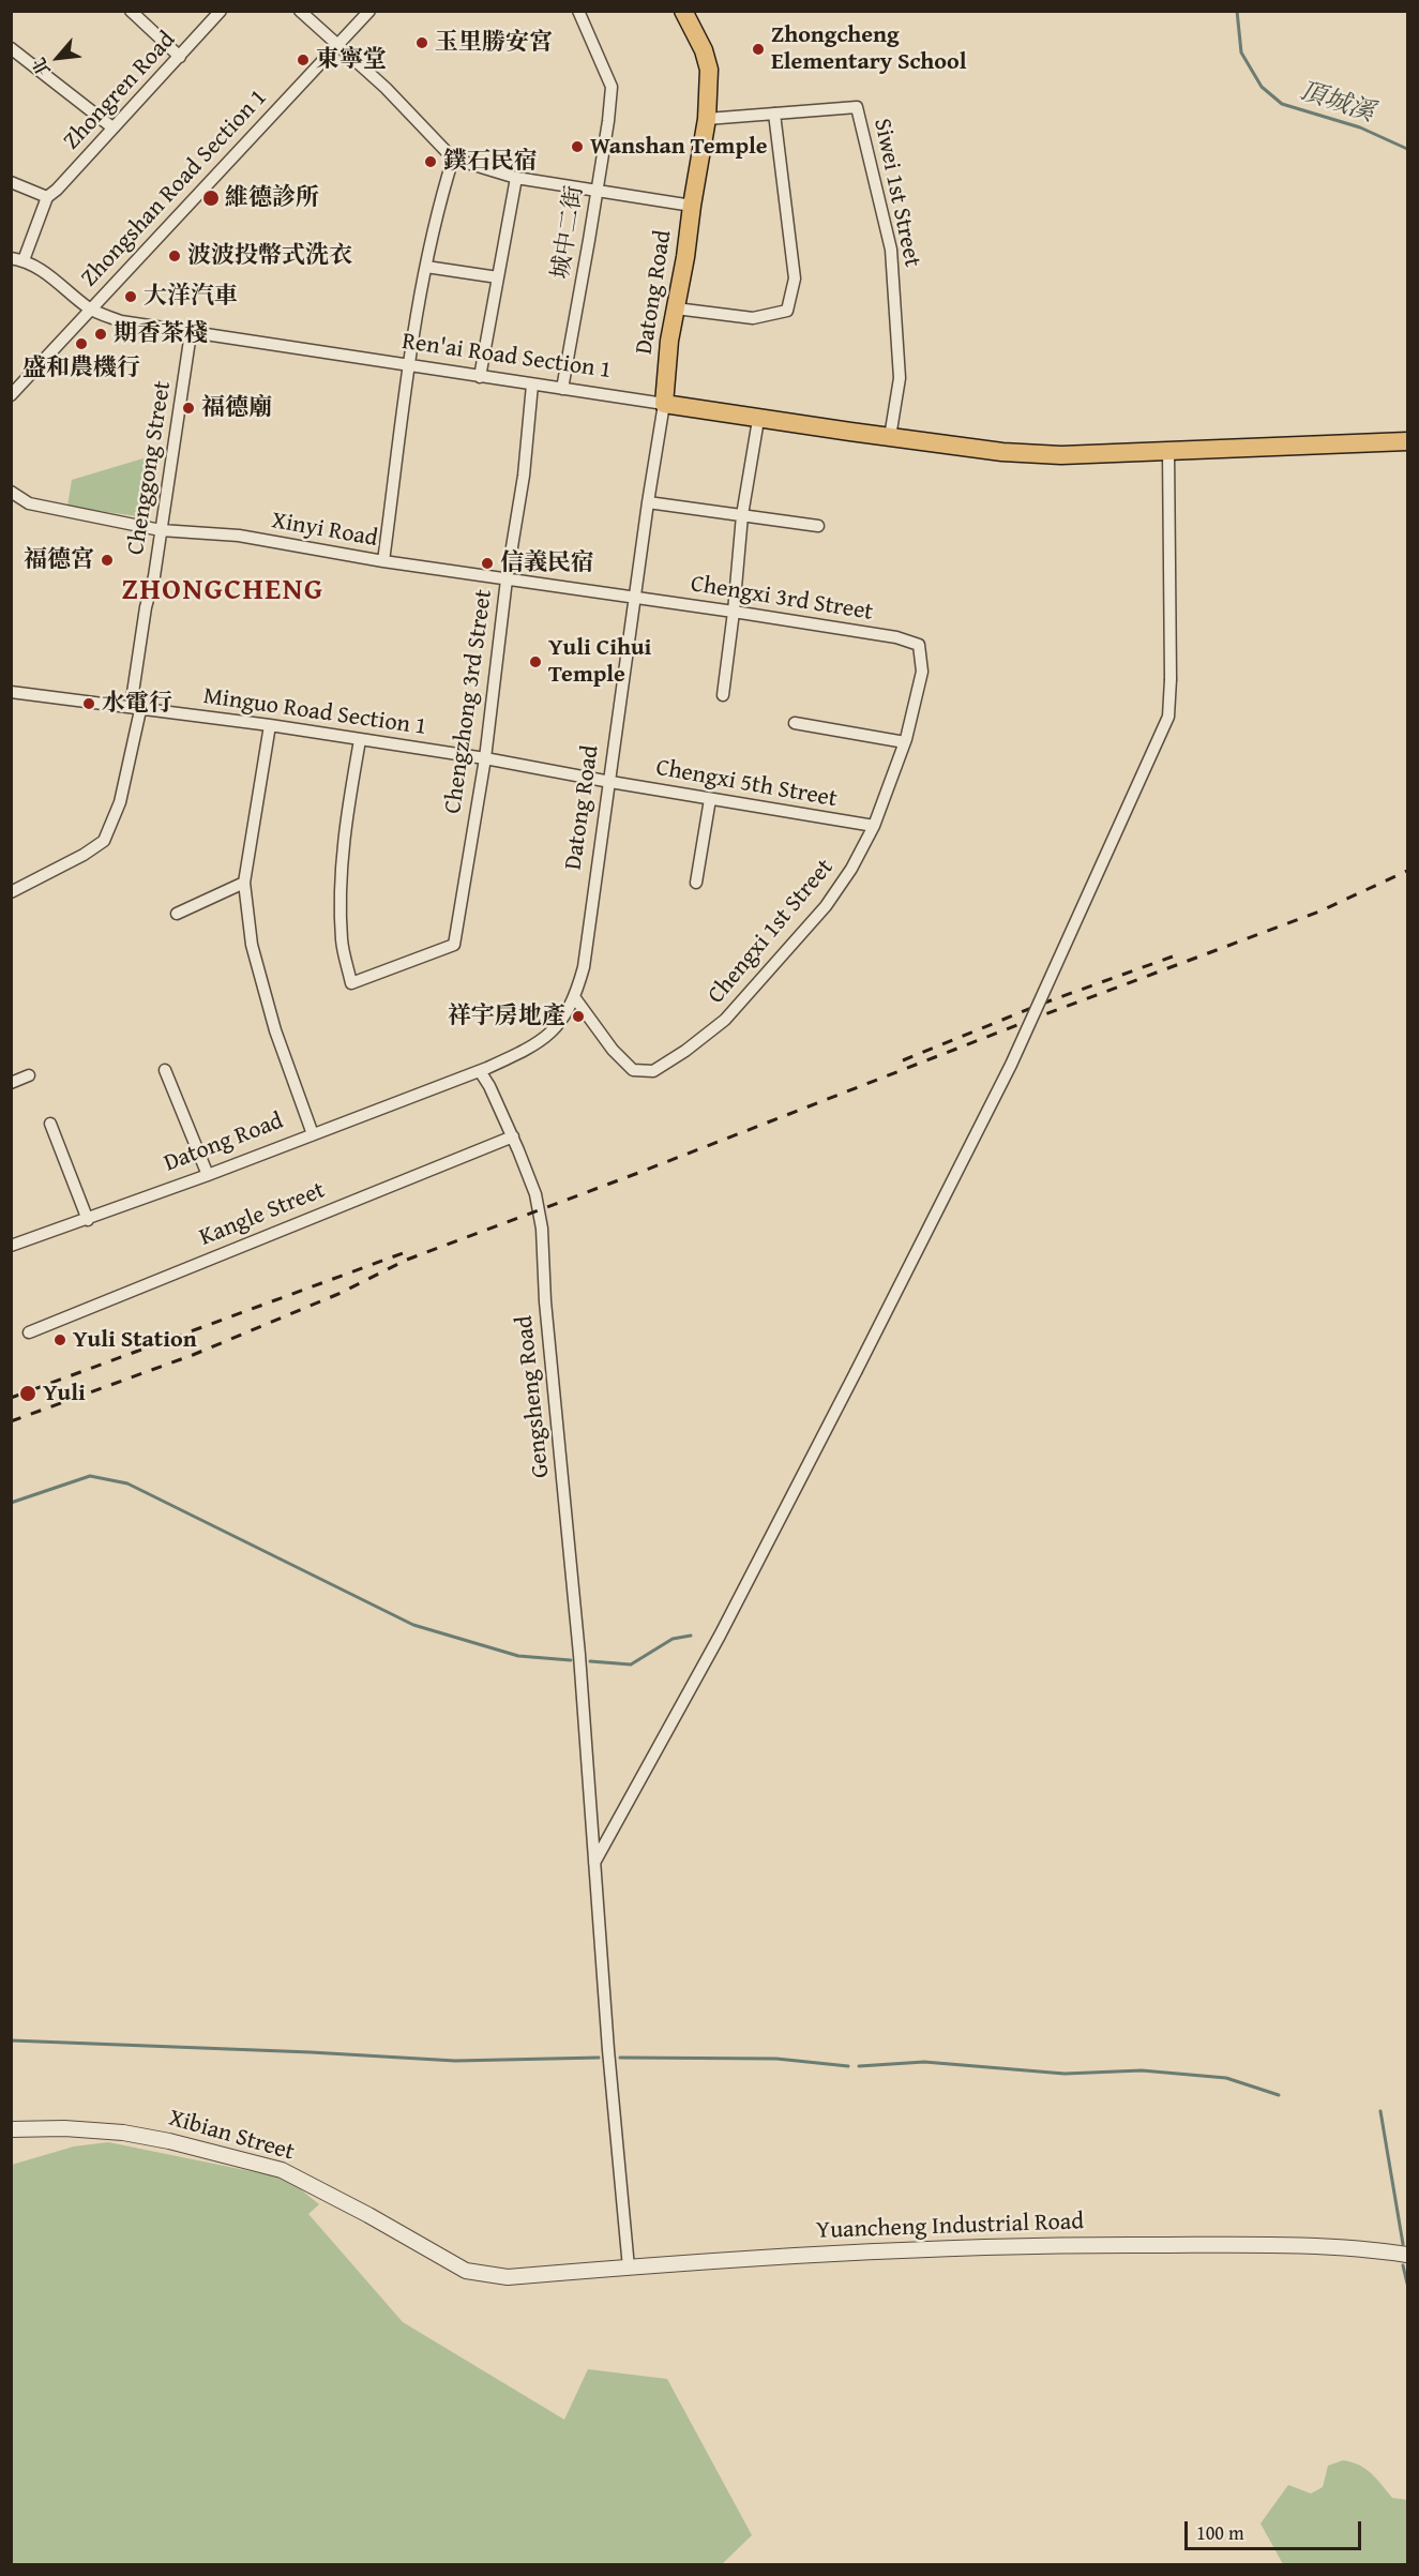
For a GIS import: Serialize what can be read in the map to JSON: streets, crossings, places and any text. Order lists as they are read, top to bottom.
{
  "streets": {
    "main road": ["Datong Road", "Ren'ai Road Section 1"],
    "street": [
      "Zhongren Road",
      "Zhongshan Road Section 1",
      "Siwei 1st Street",
      "城中二街",
      "Chenggong Street",
      "Xinyi Road",
      "Chengxi 3rd Street",
      "Chengzhong 3rd Street",
      "Minguo Road Section 1",
      "Chengxi 5th Street",
      "Chengxi 1st Street",
      "Kangle Street",
      "Gengsheng Road",
      "Xibian Street",
      "Yuancheng Industrial Road"
    ]
  },
  "crossings": [
    ["Zhongren Road", "Ren'ai Road Section 1"],
    ["Zhongshan Road Section 1", "Ren'ai Road Section 1"],
    ["Siwei 1st Street", "Datong Road"],
    ["Siwei 1st Street", "Ren'ai Road Section 1"],
    ["城中二街", "Ren'ai Road Section 1"],
    ["Datong Road", "Ren'ai Road Section 1"],
    ["Datong Road", "Xinyi Road"],
    ["Datong Road", "Chengxi 3rd Street"],
    ["Datong Road", "Minguo Road Section 1"],
    ["Datong Road", "Chengxi 5th Street"],
    ["Datong Road", "Chengxi 1st Street"],
    ["Datong Road", "Gengsheng Road"],
    ["Ren'ai Road Section 1", "Chenggong Street"],
    ["Ren'ai Road Section 1", "Chengzhong 3rd Street"],
    ["Chenggong Street", "Xinyi Road"],
    ["Chenggong Street", "Minguo Road Section 1"],
    ["Xinyi Road", "Chengxi 3rd Street"],
    ["Xinyi Road", "Chengzhong 3rd Street"],
    ["Chengxi 3rd Street", "Chengxi 1st Street"],
    ["Chengzhong 3rd Street", "Minguo Road Section 1"],
    ["Minguo Road Section 1", "Chengxi 5th Street"],
    ["Chengxi 5th Street", "Chengxi 1st Street"],
    ["Kangle Street", "Gengsheng Road"],
    ["Gengsheng Road", "Yuancheng Industrial Road"],
    ["Xibian Street", "Yuancheng Industrial Road"]
  ],
  "districts": ["ZHONGCHENG"],
  "water": ["頂城溪"],
  "places": [
    "玉里勝安宮",
    "Zhongcheng Elementary School",
    "東寧堂",
    "Wanshan Temple",
    "鏷石民宿",
    "維德診所",
    "波波投幣式洗衣",
    "大洋汽車",
    "期香茶棧",
    "盛和農機行",
    "福德廟",
    "福德宮",
    "信義民宿",
    "Yuli Cihui Temple",
    "水電行",
    "祥宇房地產",
    "Yuli Station",
    "Yuli"
  ],
  "scale_bar": "100 m",
  "north": "bottom left"
}
